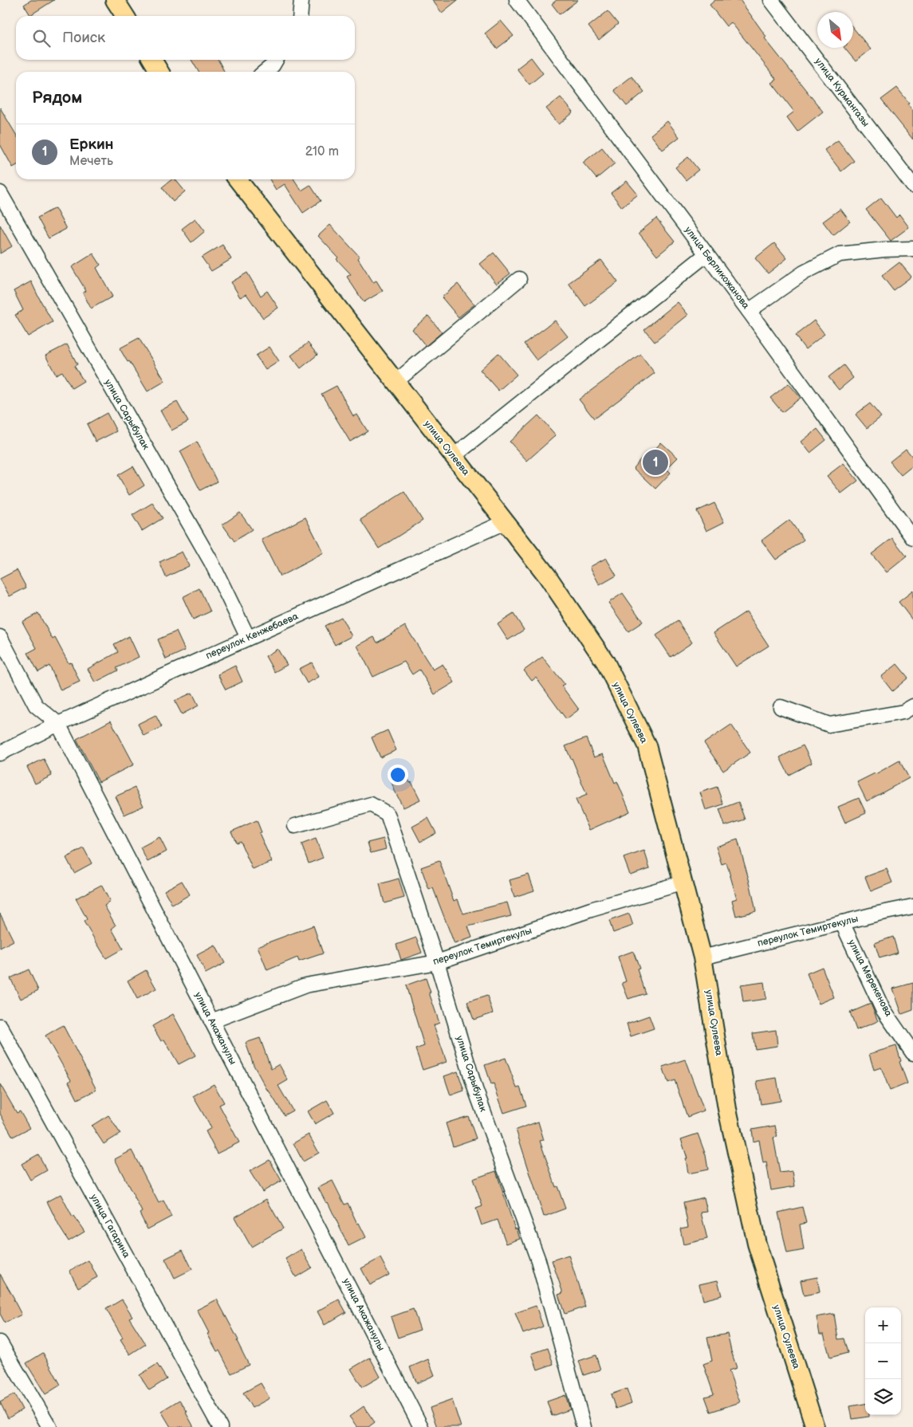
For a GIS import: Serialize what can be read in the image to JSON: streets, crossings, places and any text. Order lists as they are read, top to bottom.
{
  "streets": {
    "main road": ["улица Сулеева"],
    "street": [
      "улица Курмангазы",
      "улица Берликожанова",
      "улица Сарыбулак",
      "переулок Кенжебаева",
      "переулок Темиртекулы",
      "улица Мерекенова",
      "улица Акажанулы",
      "улица Гагарина"
    ]
  },
  "crossings": [
    ["улица Сарыбулак", "переулок Кенжебаева"],
    ["улица Сарыбулак", "переулок Темиртекулы"],
    ["улица Сулеева", "переулок Кенжебаева"],
    ["улица Сулеева", "переулок Темиртекулы"],
    ["переулок Кенжебаева", "улица Акажанулы"],
    ["переулок Темиртекулы", "улица Мерекенова"],
    ["переулок Темиртекулы", "улица Акажанулы"]
  ],
  "north": "bottom right",
  "page": {
    "search": "Поиск",
    "heading": "Рядом",
    "list": [
      {
        "mark": "1",
        "name": "Еркин",
        "note": "Мечеть",
        "value": "210 m"
      }
    ],
    "pins": "1",
    "map_buttons": ["+", "−"]
  }
}
